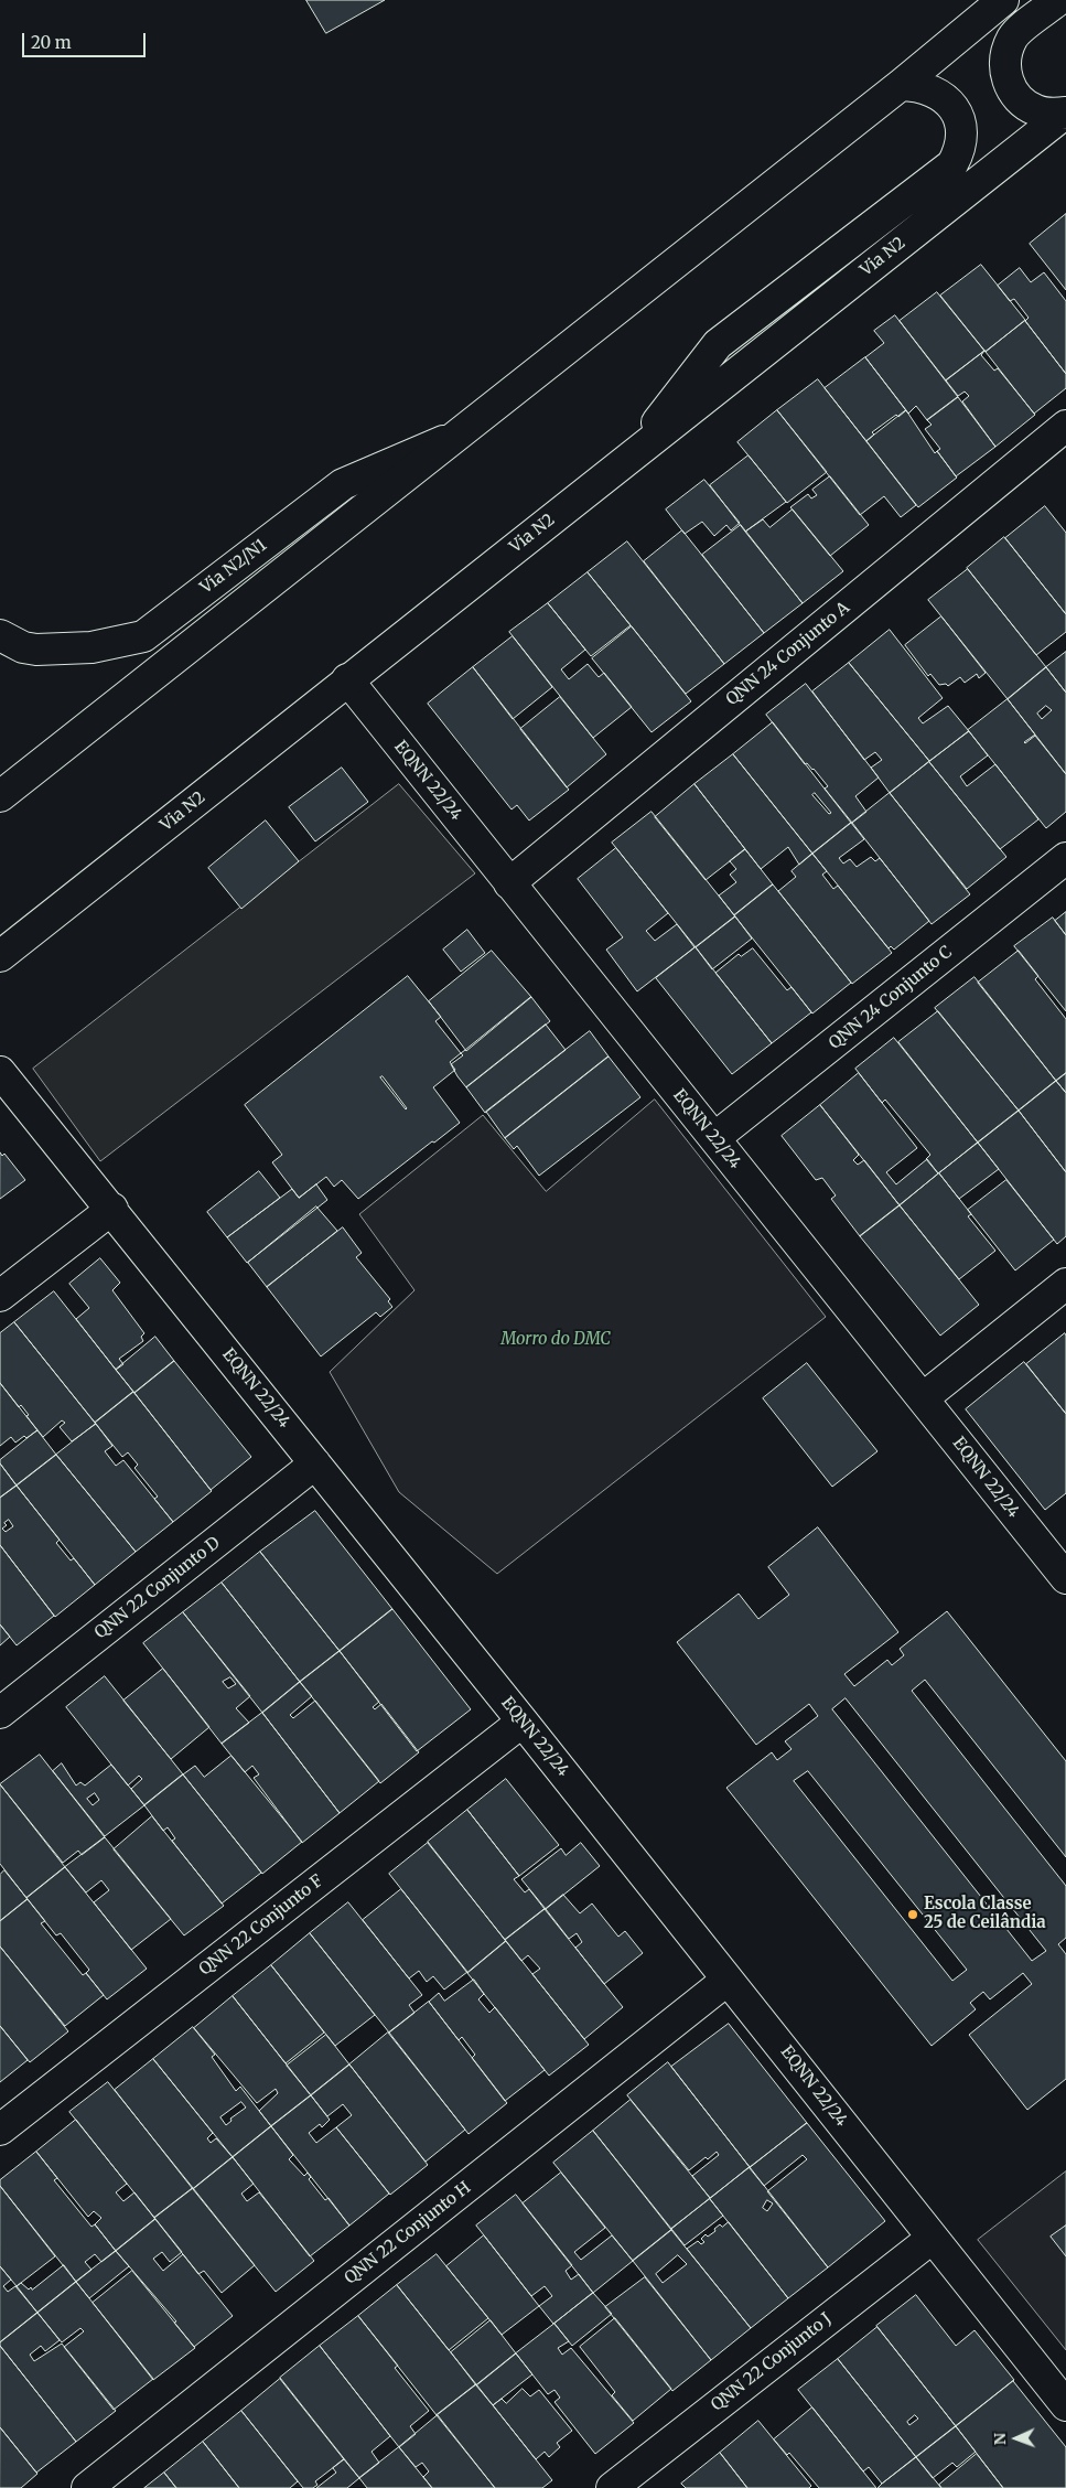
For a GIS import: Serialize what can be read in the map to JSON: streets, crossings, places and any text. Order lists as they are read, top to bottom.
{
  "streets": {
    "street": [
      "Via N2",
      "Via N2/N1",
      "QNN 24 Conjunto A",
      "EQNN 22/24",
      "QNN 24 Conjunto C",
      "QNN 22 Conjunto D",
      "QNN 22 Conjunto F",
      "QNN 22 Conjunto H",
      "QNN 22 Conjunto J"
    ]
  },
  "crossings": [
    ["Via N2", "EQNN 22/24"],
    ["QNN 24 Conjunto A", "EQNN 22/24"],
    ["EQNN 22/24", "QNN 24 Conjunto C"],
    ["EQNN 22/24", "QNN 22 Conjunto D"],
    ["EQNN 22/24", "QNN 22 Conjunto F"],
    ["EQNN 22/24", "QNN 22 Conjunto H"],
    ["EQNN 22/24", "QNN 22 Conjunto J"]
  ],
  "parks": ["Morro do DMC"],
  "places": ["Escola Classe 25 de Ceilândia"],
  "scale_bar": "20 m",
  "north": "left"
}
